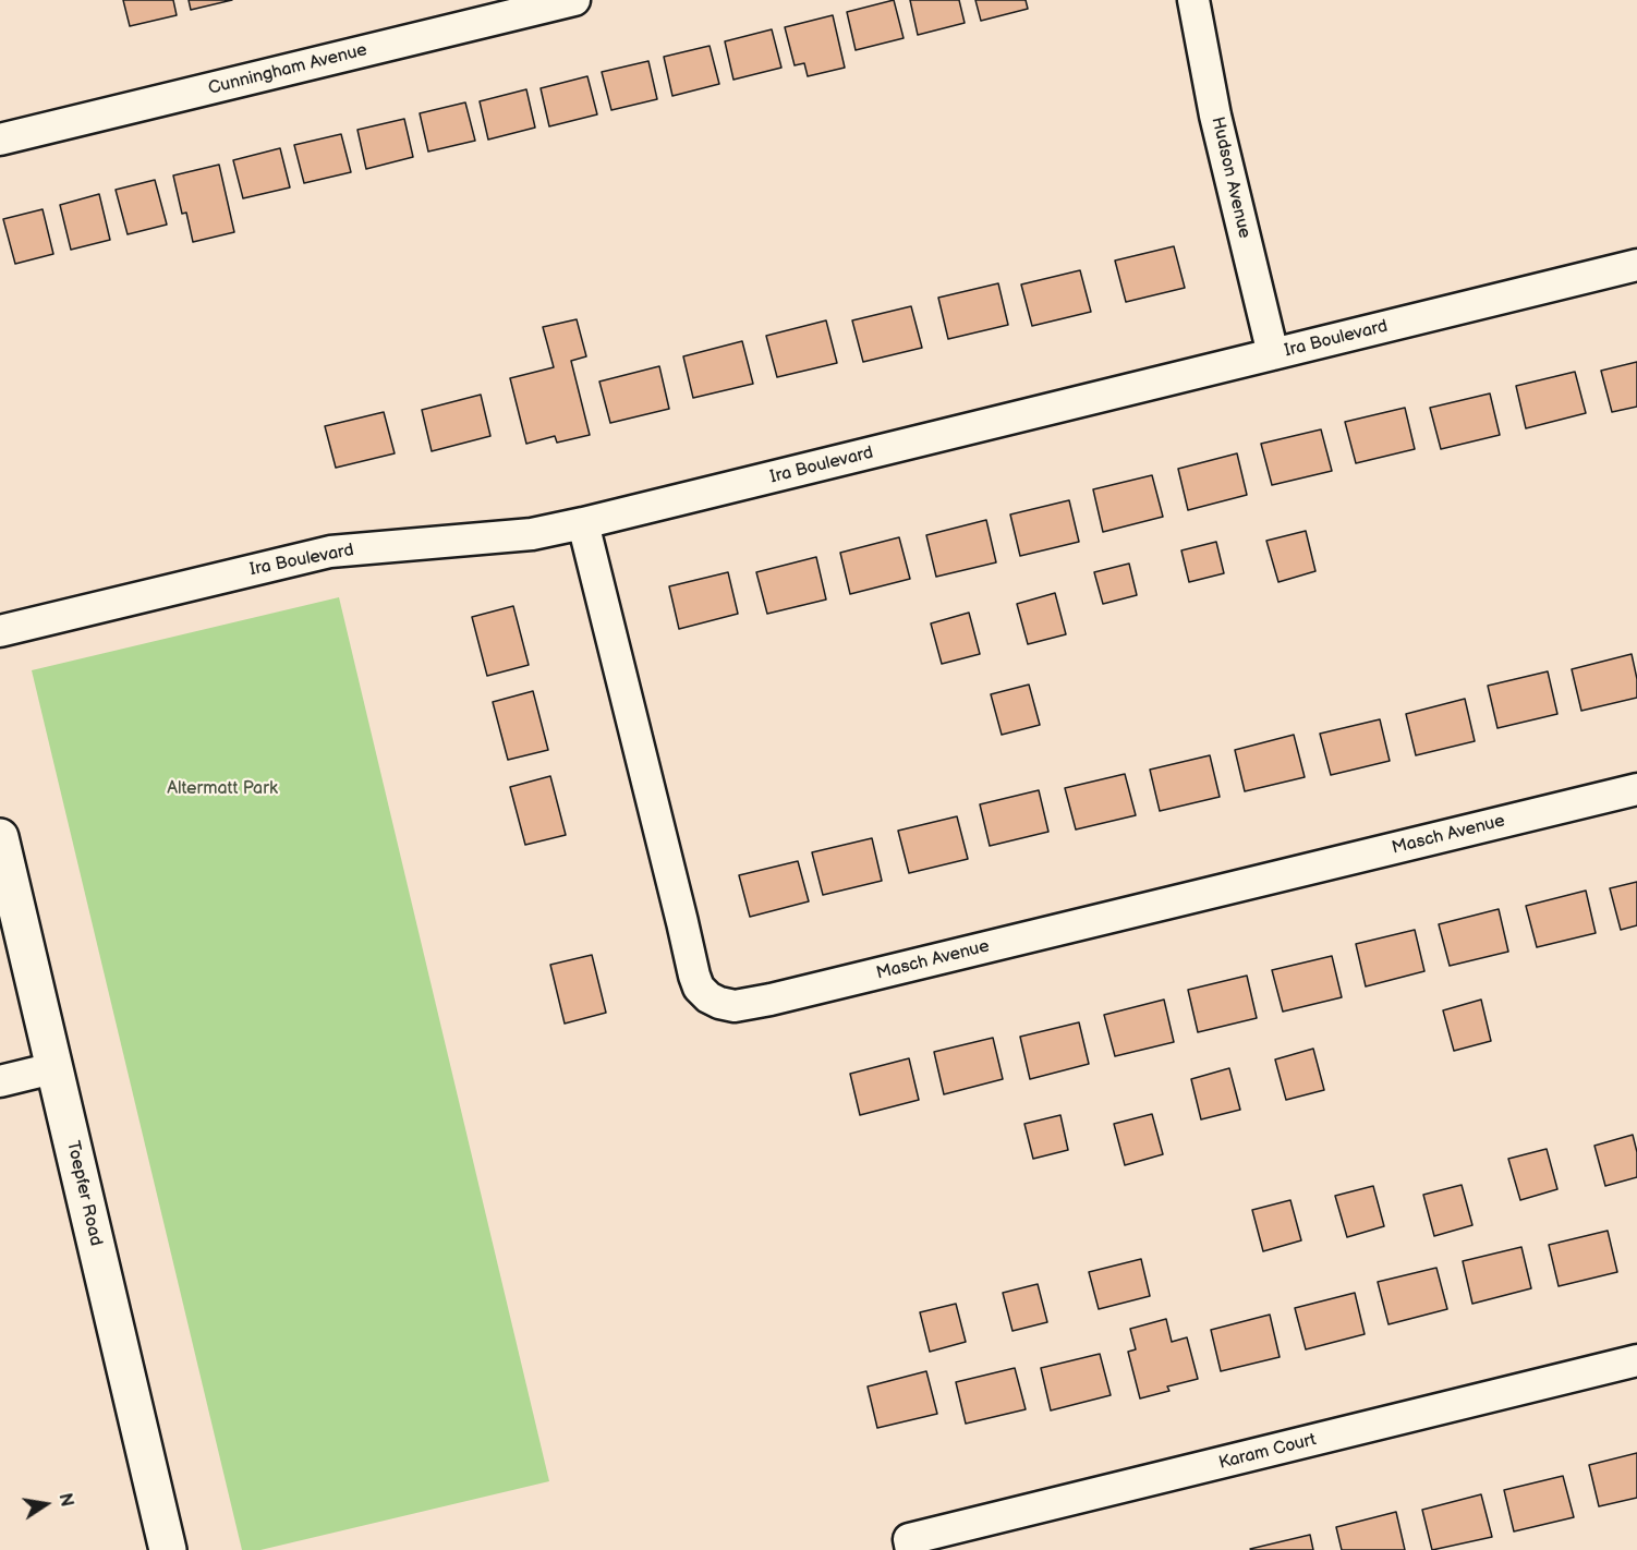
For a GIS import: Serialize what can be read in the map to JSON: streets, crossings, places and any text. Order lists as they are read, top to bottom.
{
  "streets": {
    "street": [
      "Cunningham Avenue",
      "Hudson Avenue",
      "Ira Boulevard",
      "Masch Avenue",
      "Toepfer Road",
      "Karam Court"
    ]
  },
  "crossings": [
    ["Hudson Avenue", "Ira Boulevard"],
    ["Ira Boulevard", "Masch Avenue"]
  ],
  "parks": ["Altermatt Park"],
  "north": "right"
}
